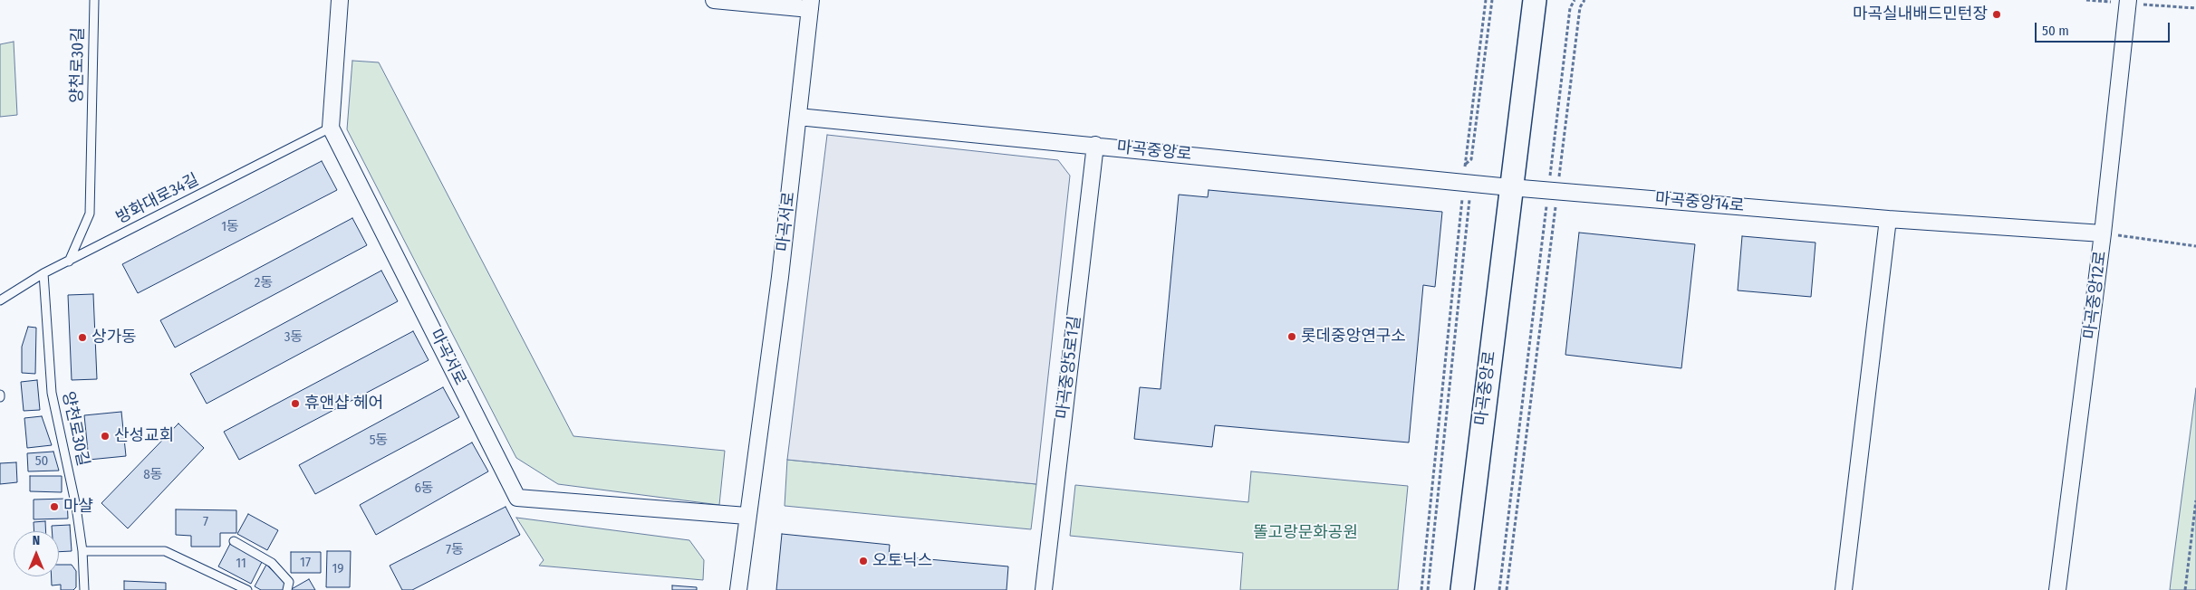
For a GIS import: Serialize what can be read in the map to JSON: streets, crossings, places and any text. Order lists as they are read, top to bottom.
{
  "streets": {
    "main road": ["마곡중앙로"],
    "street": [
      "마곡중앙14로",
      "마곡서로",
      "마곡중앙12로",
      "마곡중앙5로1길"
    ],
    "lane": ["양천로30길", "방화대로34길"]
  },
  "crossings": [
    ["양천로30길", "방화대로34길"],
    ["마곡중앙로", "마곡중앙14로"],
    ["마곡중앙로", "마곡서로"],
    ["마곡중앙로", "마곡중앙5로1길"],
    ["방화대로34길", "마곡서로"],
    ["마곡중앙14로", "마곡중앙12로"]
  ],
  "parks": ["똘고랑문화공원"],
  "places": [
    "마곡실내배드민턴장",
    "롯데중앙연구소",
    "상가동",
    "휴앤샵 헤어",
    "산성교회",
    "마샬",
    "오토닉스"
  ],
  "house_numbers": [
    "1동",
    "2동",
    "3동",
    "5동",
    "50",
    "8동",
    "6동",
    "7",
    "7동",
    "17",
    "11",
    "19"
  ],
  "scale_bar": "50 m",
  "north": "top"
}
